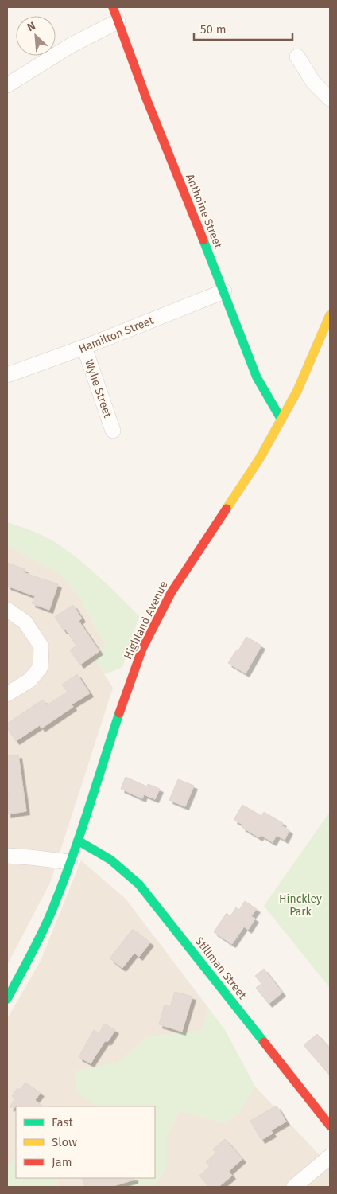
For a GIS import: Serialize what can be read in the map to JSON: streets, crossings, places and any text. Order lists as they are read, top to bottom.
{
  "streets": {
    "street": [
      "Anthoine Street",
      "Hamilton Street",
      "Wylie Street",
      "Highland Avenue",
      "Stillman Street"
    ]
  },
  "crossings": [
    ["Anthoine Street", "Hamilton Street"],
    ["Anthoine Street", "Highland Avenue"],
    ["Hamilton Street", "Wylie Street"],
    ["Highland Avenue", "Stillman Street"]
  ],
  "parks": ["Hinckley Park"],
  "legend": ["Fast", "Slow", "Jam"],
  "scale_bar": "50 m",
  "north": "top left"
}
